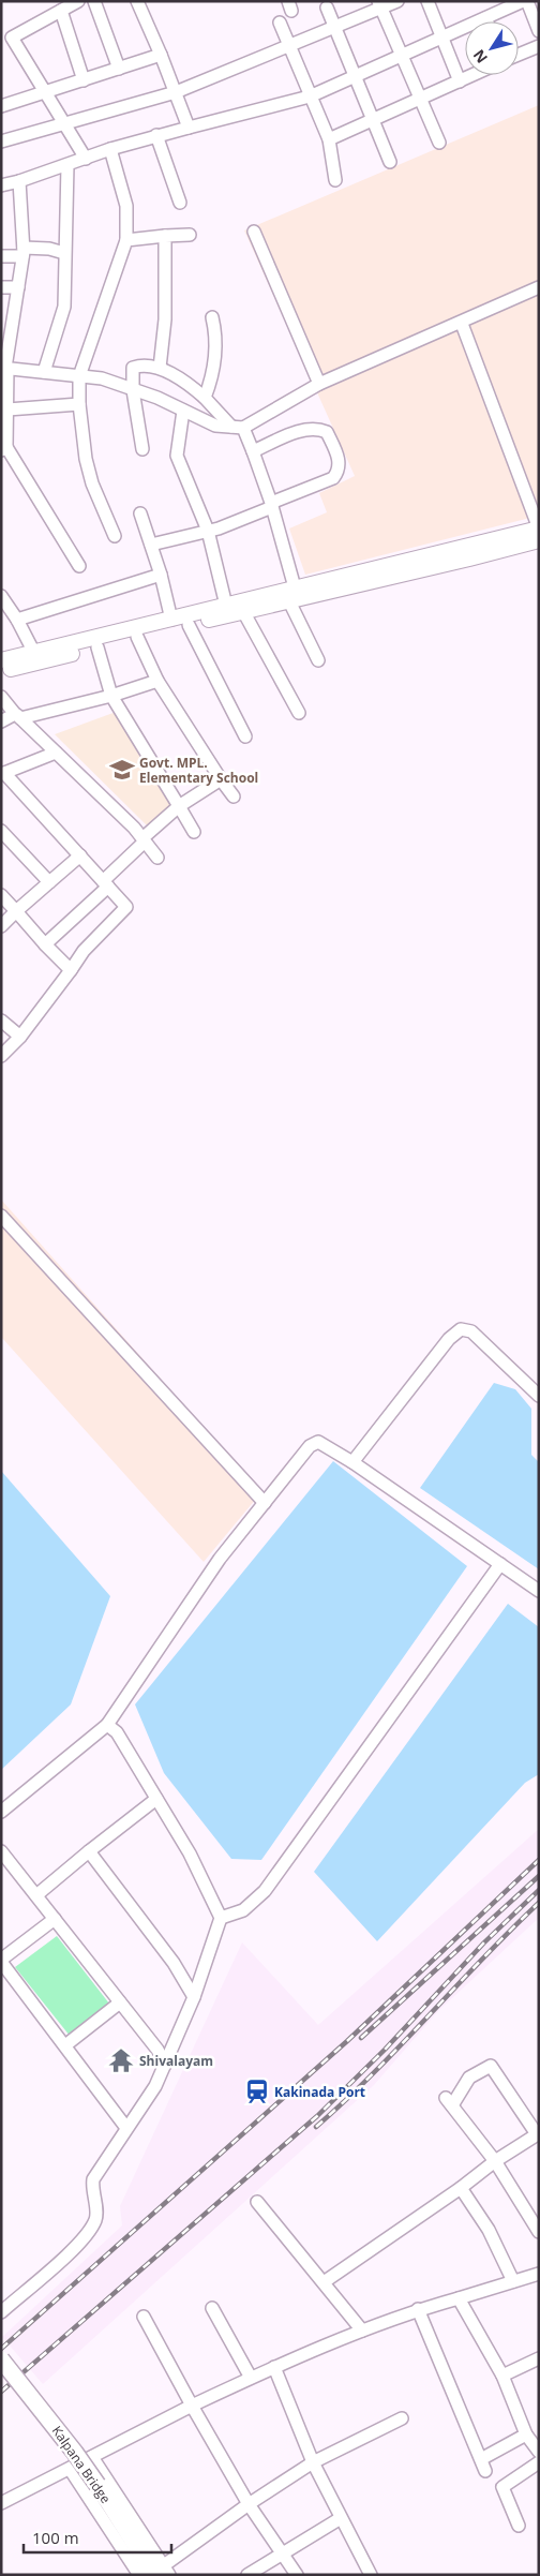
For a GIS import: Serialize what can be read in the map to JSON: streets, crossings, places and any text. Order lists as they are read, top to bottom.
{
  "streets": {
    "main road": ["Kalpana Bridge"]
  },
  "places": {
    "school or university": ["Govt. MPL. Elementary School"],
    "temple": ["Shivalayam"],
    "station": ["Kakinada Port"]
  },
  "scale_bar": "100 m",
  "north": "bottom left"
}
